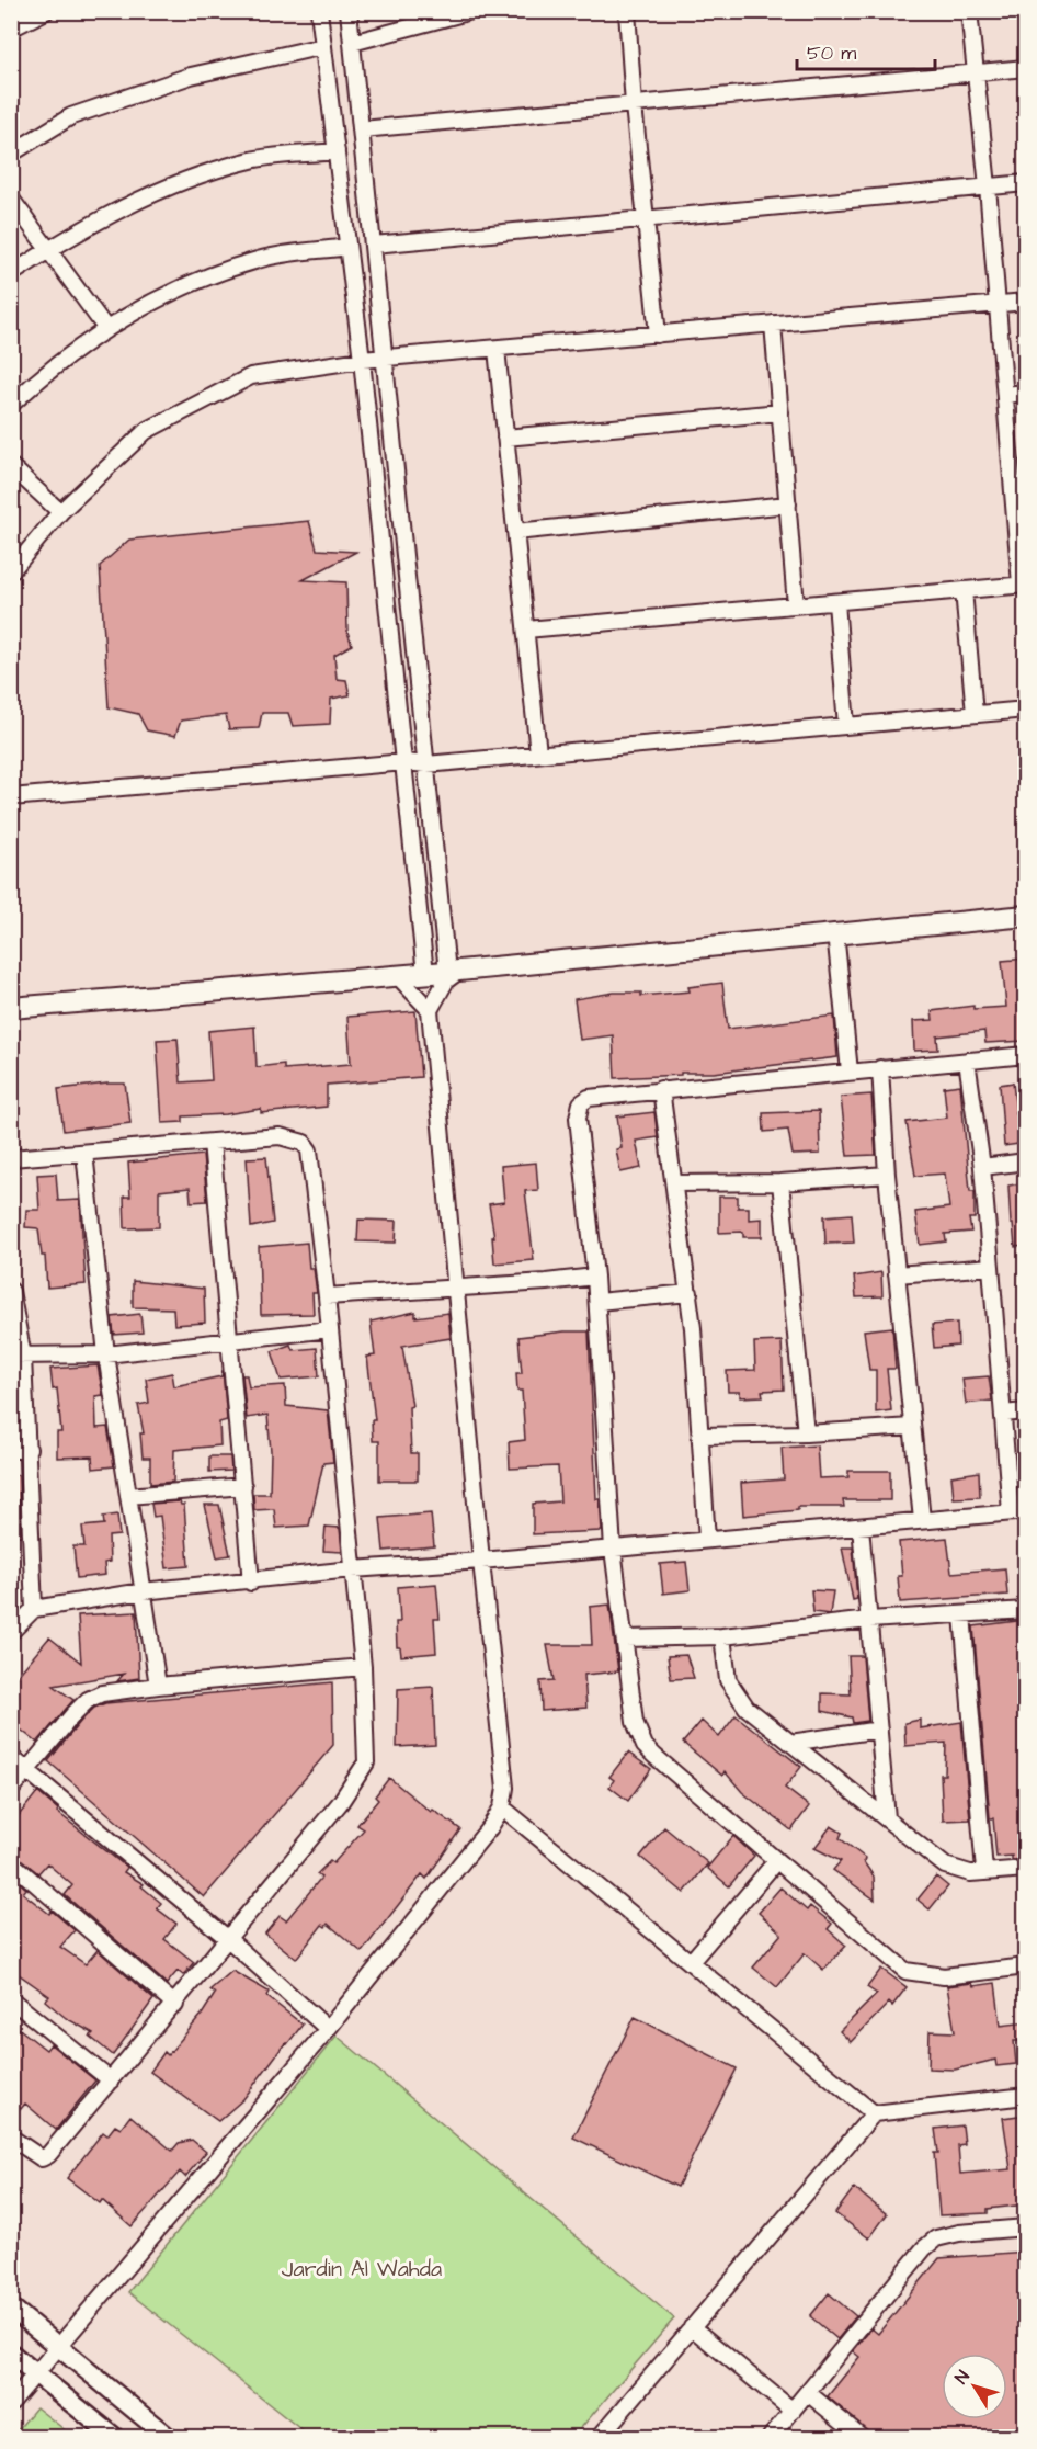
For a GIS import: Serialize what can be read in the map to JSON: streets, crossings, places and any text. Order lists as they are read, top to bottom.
{
  "parks": ["Jardin Al Wahda"],
  "scale_bar": "50 m",
  "north": "top left"
}
